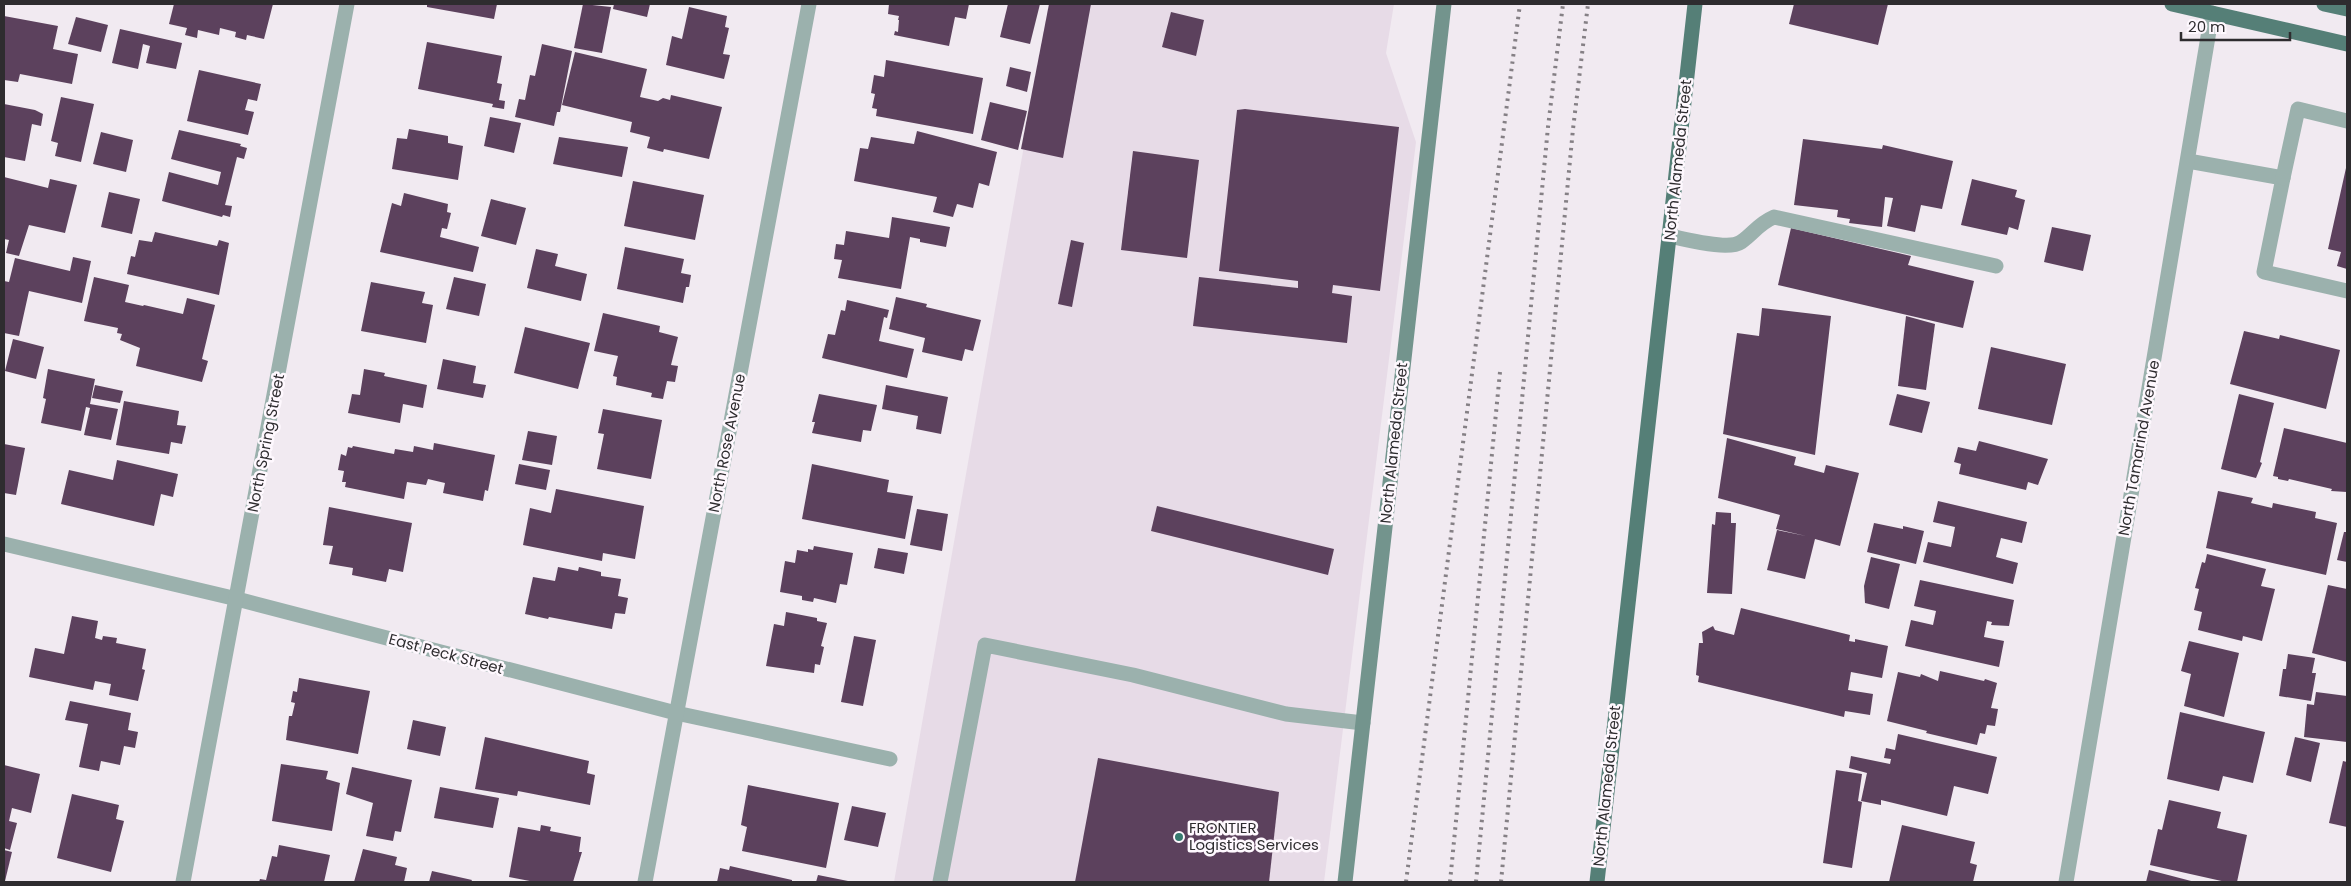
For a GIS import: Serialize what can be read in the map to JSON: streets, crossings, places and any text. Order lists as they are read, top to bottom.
{
  "streets": {
    "main road": ["North Alameda Street"],
    "street": [
      "North Spring Street",
      "North Rose Avenue",
      "North Tamarind Avenue",
      "East Peck Street"
    ]
  },
  "crossings": [
    ["North Spring Street", "East Peck Street"],
    ["North Rose Avenue", "East Peck Street"]
  ],
  "places": ["FRONTIER Logistics Services"],
  "scale_bar": "20 m"
}
